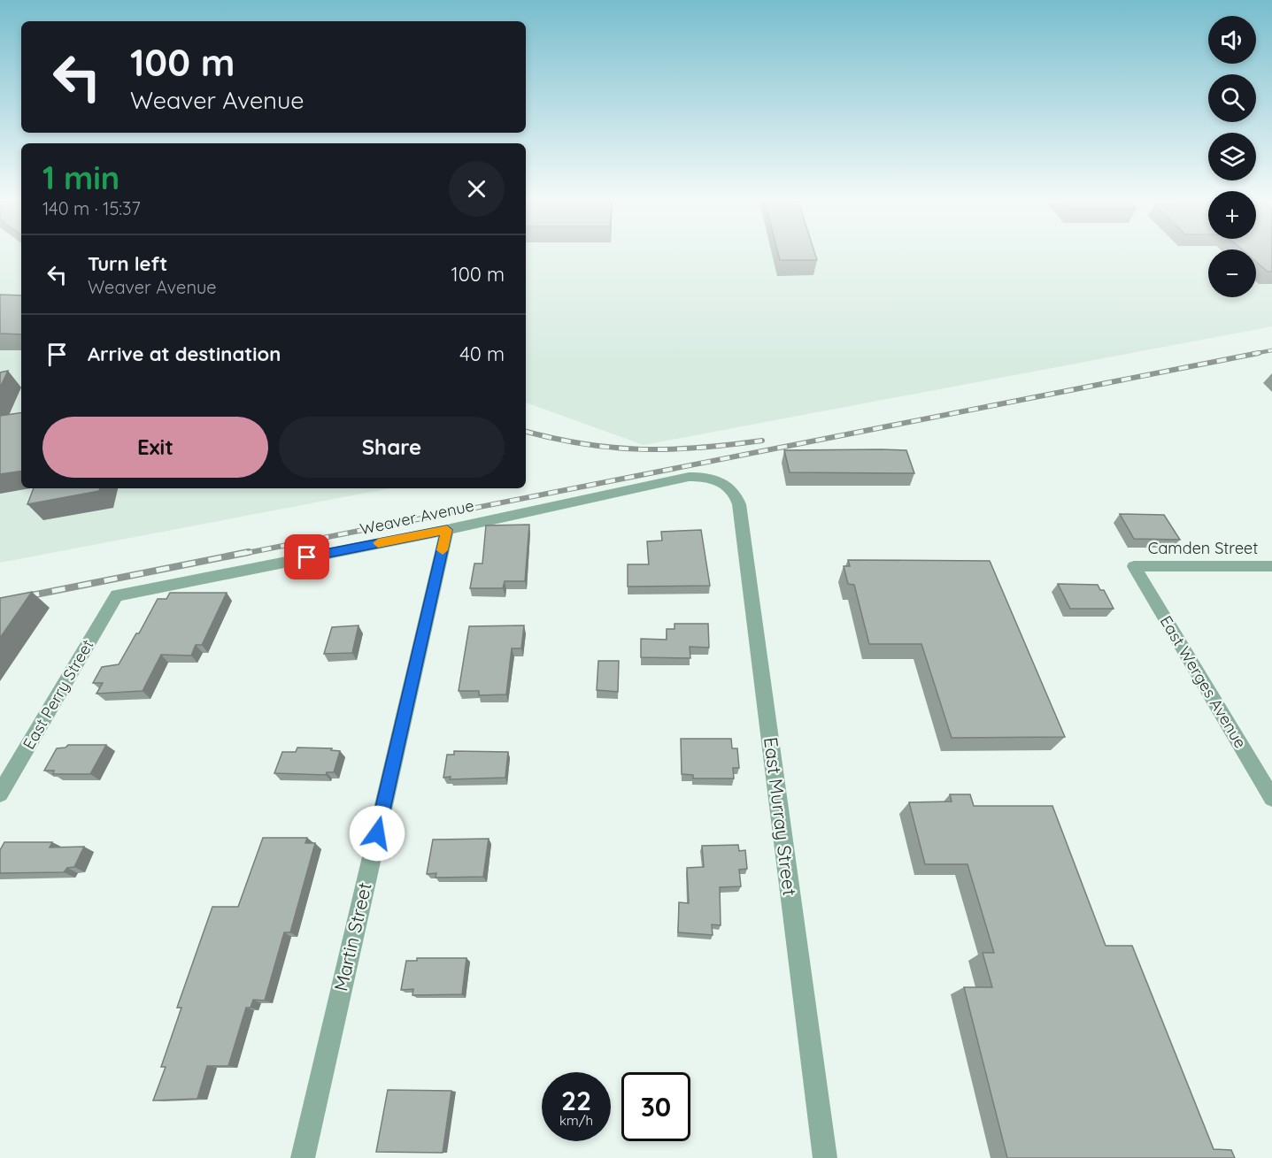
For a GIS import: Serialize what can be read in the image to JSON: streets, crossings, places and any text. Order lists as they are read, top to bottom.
{
  "streets": {
    "street": [
      "Weaver Avenue",
      "Camden Street",
      "East Werges Avenue",
      "East Perry Street",
      "East Murray Street",
      "Martin Street"
    ]
  },
  "crossings": [
    ["Weaver Avenue", "East Perry Street"],
    ["Weaver Avenue", "East Murray Street"],
    ["Weaver Avenue", "Martin Street"],
    ["Camden Street", "East Werges Avenue"]
  ],
  "page": {
    "map_buttons": ["+", "−"],
    "turn": ["100 m", "Weaver Avenue"],
    "heading": ["1 min", "140 m · 15:37"],
    "list": [
      {
        "name": "Turn left",
        "note": "Weaver Avenue",
        "value": "100 m"
      },
      {
        "name": "Arrive at destination",
        "value": "40 m"
      }
    ],
    "buttons": ["Exit", "Share"],
    "speed": "22 km/h",
    "limit": "30"
  }
}
